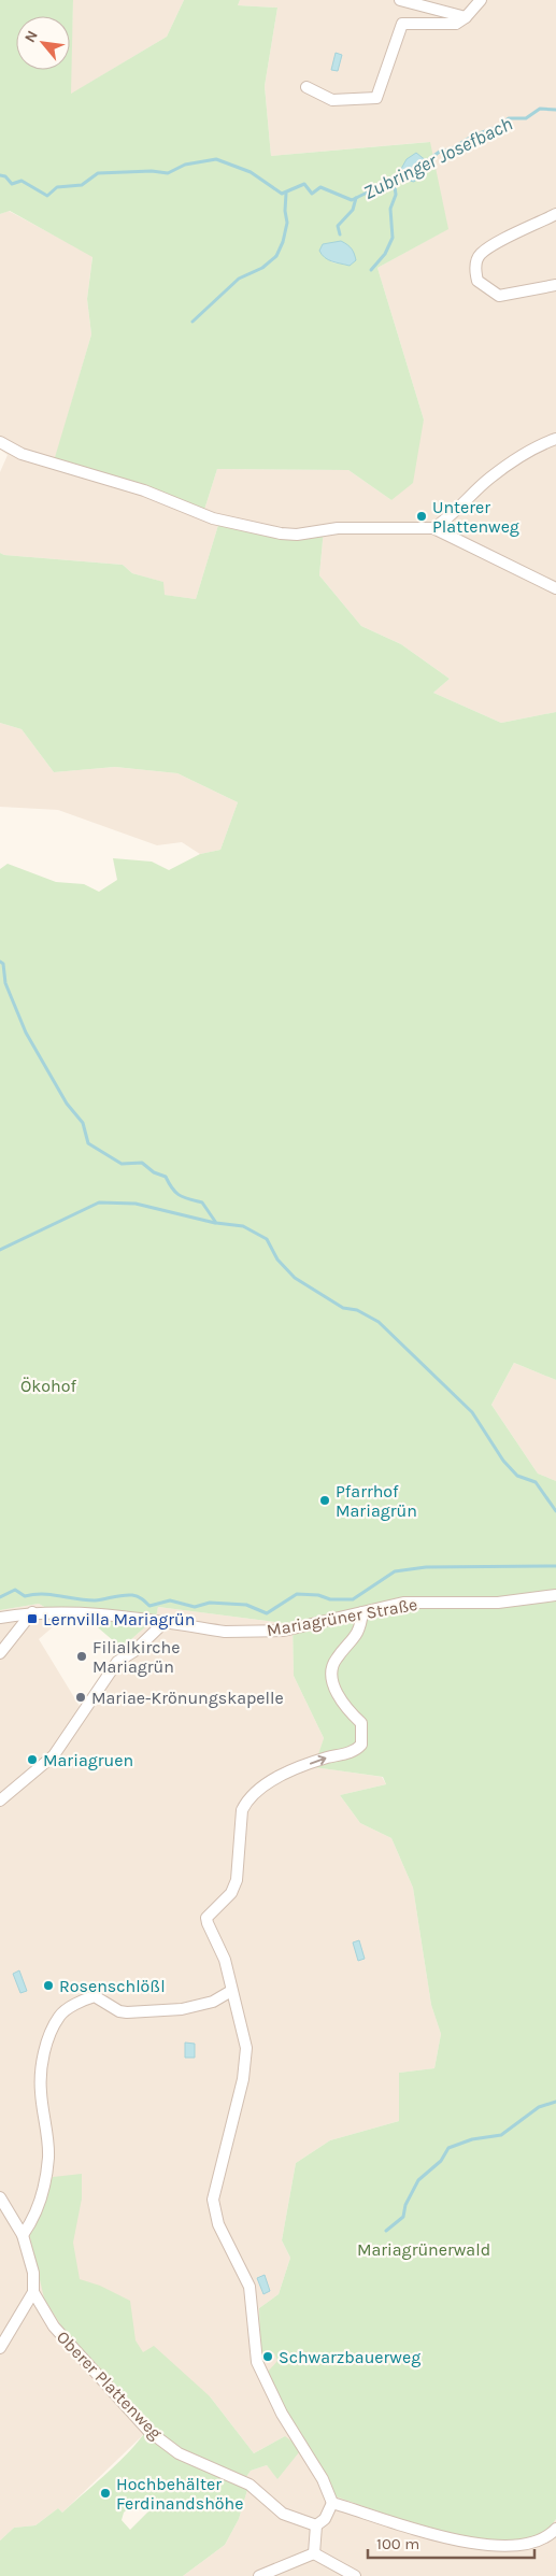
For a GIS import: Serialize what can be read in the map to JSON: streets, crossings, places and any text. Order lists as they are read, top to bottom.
{
  "streets": {
    "street": ["Mariagrüner Straße", "Oberer Plattenweg"]
  },
  "water": ["Zubringer Josefbach"],
  "parks": ["Ökohof", "Mariagrünerwald"],
  "places": {
    "other": [
      "Unterer Plattenweg",
      "Pfarrhof Mariagrün",
      "Filialkirche Mariagrün",
      "Mariae-Krönungskapelle",
      "Mariagruen",
      "Rosenschlößl",
      "Schwarzbauerweg",
      "Hochbehälter Ferdinandshöhe"
    ],
    "transit": ["Lernvilla Mariagrün"]
  },
  "scale_bar": "100 m",
  "north": "top left"
}
